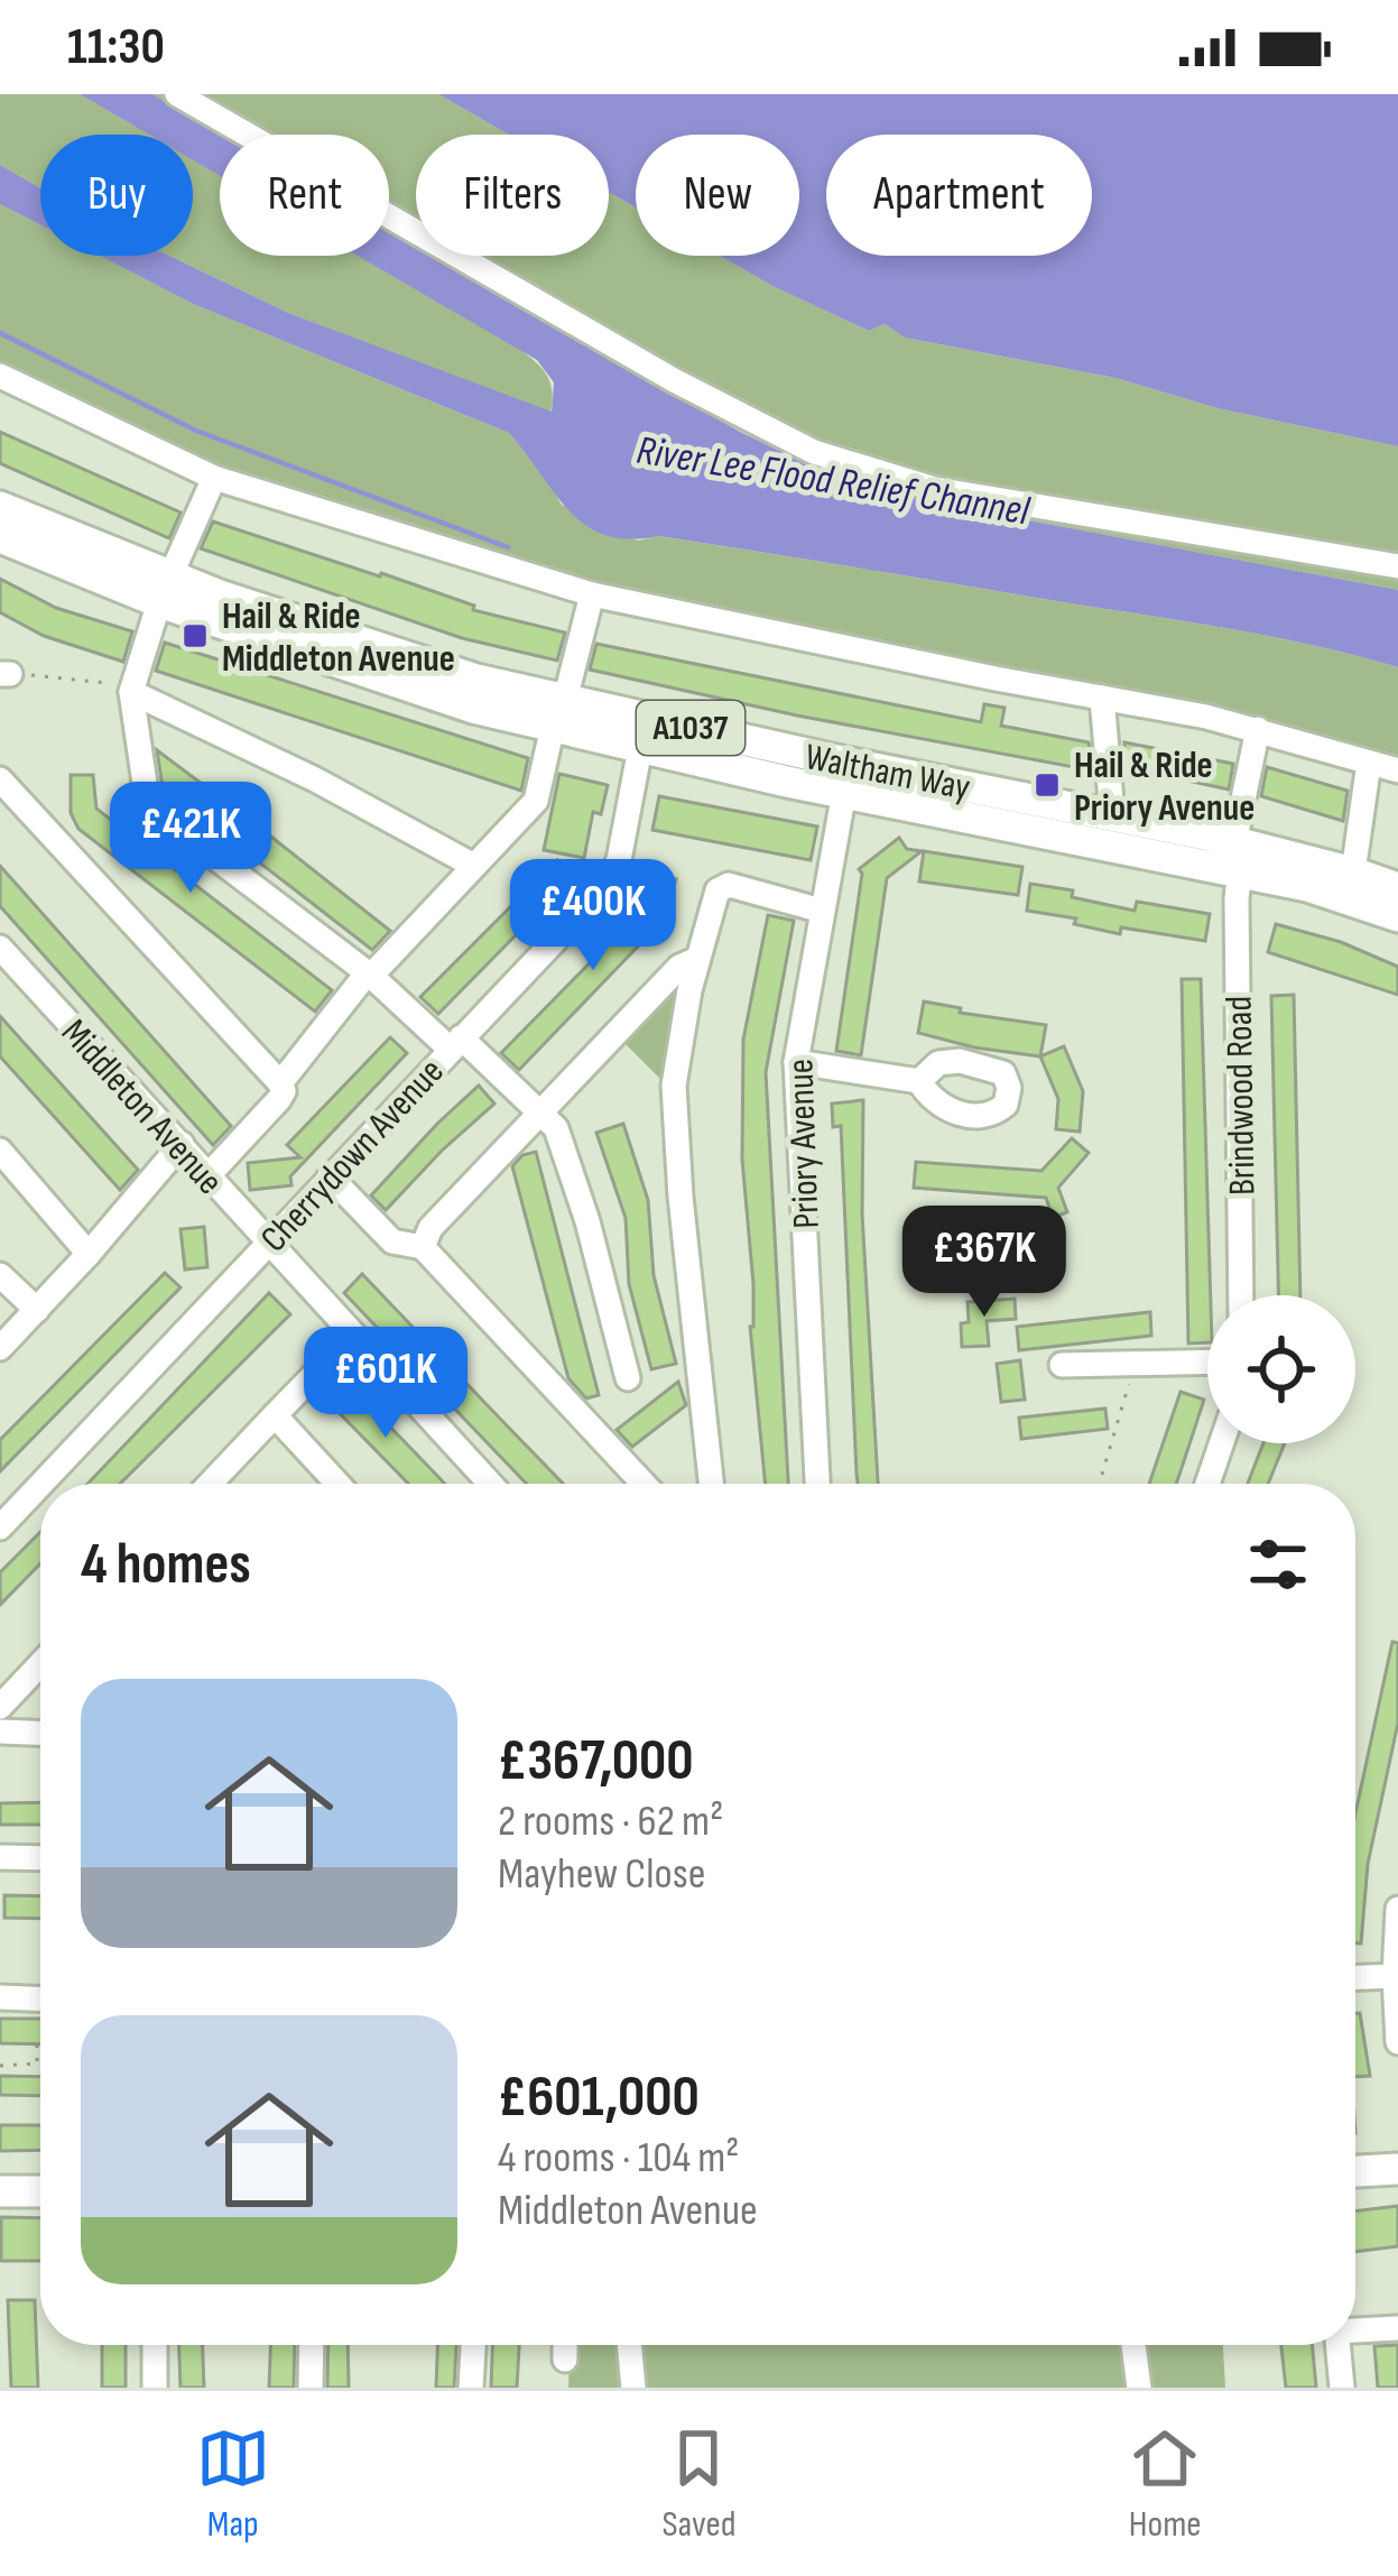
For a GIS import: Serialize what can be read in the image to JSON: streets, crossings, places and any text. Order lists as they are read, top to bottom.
{
  "streets": {
    "main road": ["A1037", "Waltham Way"],
    "street": [
      "Brindwood Road",
      "Middleton Avenue",
      "Priory Avenue",
      "Cherrydown Avenue"
    ]
  },
  "crossings": [
    ["Waltham Way", "Brindwood Road"],
    ["Waltham Way", "Priory Avenue"],
    ["Waltham Way", "Cherrydown Avenue"],
    ["Middleton Avenue", "Cherrydown Avenue"]
  ],
  "water": ["River Lee Flood Relief Channel"],
  "places": {
    "transit": ["Hail & Ride Middleton Avenue", "Hail & Ride Priory Avenue"]
  },
  "page": {
    "status": "11:30",
    "chip": [
      "Buy",
      "Rent",
      "Filters",
      "New",
      "Apartment"
    ],
    "price": [
      "£421K",
      "£400K",
      "£367K",
      "£601K"
    ],
    "heading": "4 homes",
    "list": [
      {
        "name": "£367,000",
        "note": "2 rooms · 62 m² · Mayhew Close"
      },
      {
        "name": "£601,000",
        "note": "4 rooms · 104 m² · Middleton Avenue"
      }
    ],
    "tabs": ["Map", "Saved", "Home"]
  }
}
